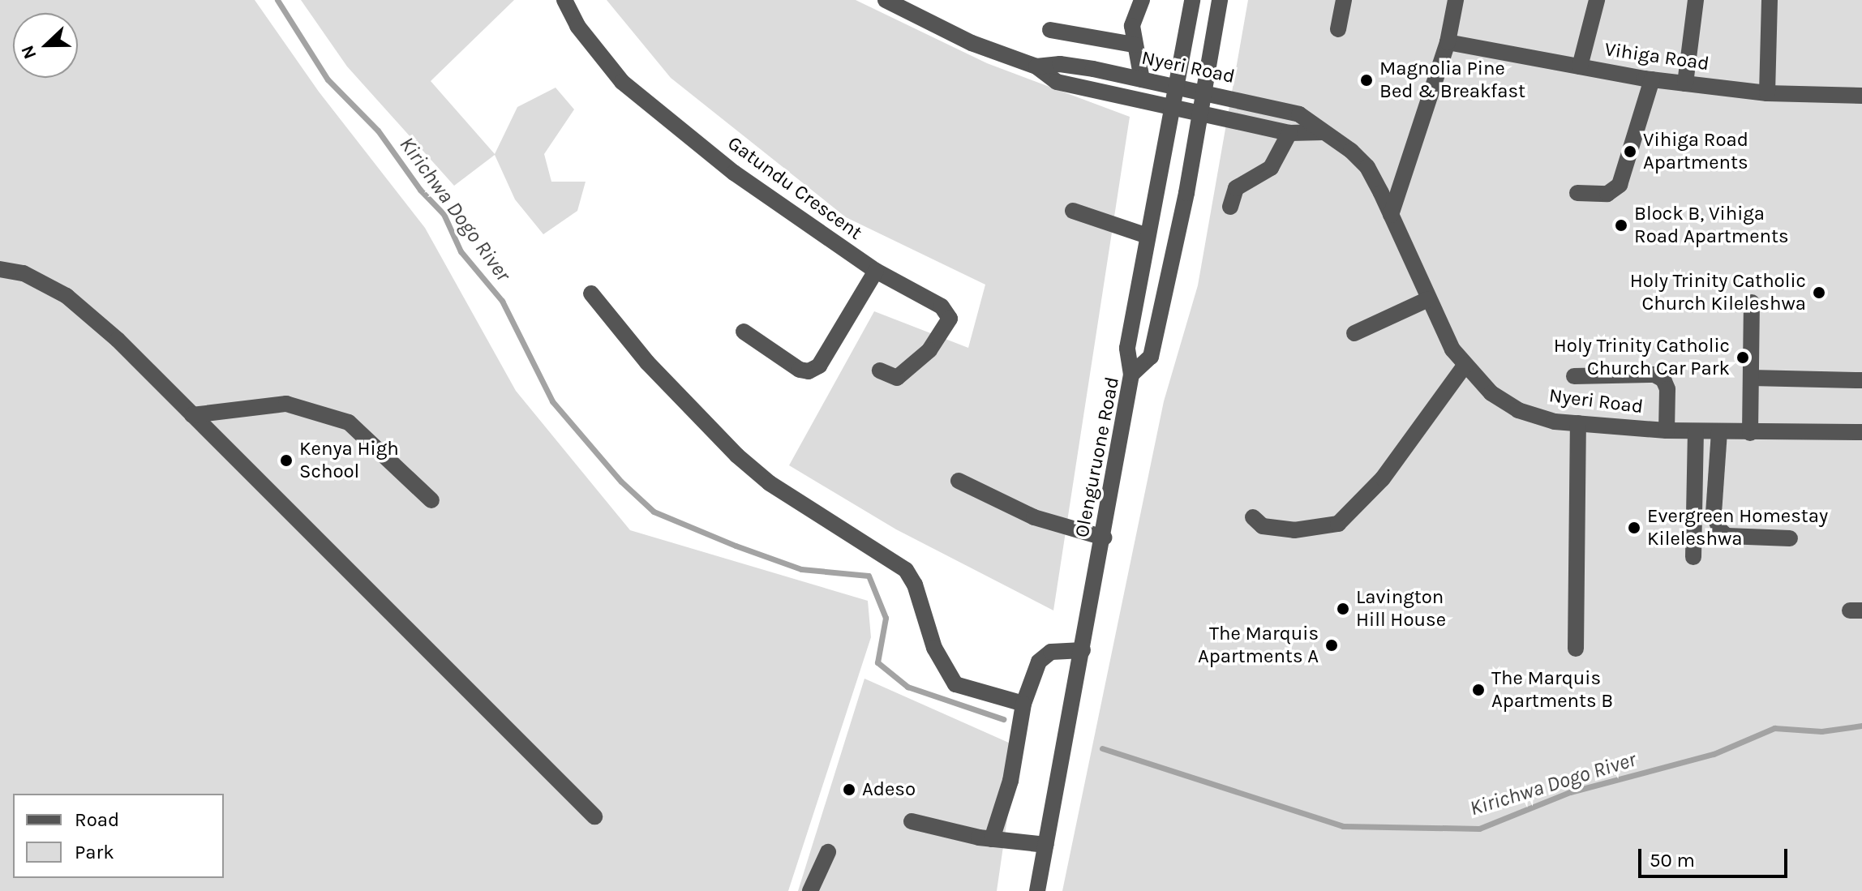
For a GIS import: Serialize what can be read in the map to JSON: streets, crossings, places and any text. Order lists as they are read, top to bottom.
{
  "streets": {
    "street": [
      "Vihiga Road",
      "Nyeri Road",
      "Gatundu Crescent",
      "Olenguruone Road"
    ]
  },
  "crossings": [
    ["Nyeri Road", "Olenguruone Road"]
  ],
  "water": ["Kirichwa Dogo River"],
  "places": [
    "Magnolia Pine Bed & Breakfast",
    "Vihiga Road Apartments",
    "Block B, Vihiga Road Apartments",
    "Holy Trinity Catholic Church Kileleshwa",
    "Holy Trinity Catholic Church Car Park",
    "Kenya High School",
    "Evergreen Homestay Kileleshwa",
    "Lavington Hill House",
    "The Marquis Apartments A",
    "The Marquis Apartments B",
    "Adeso"
  ],
  "legend": ["Road", "Park"],
  "scale_bar": "50 m",
  "north": "left"
}
